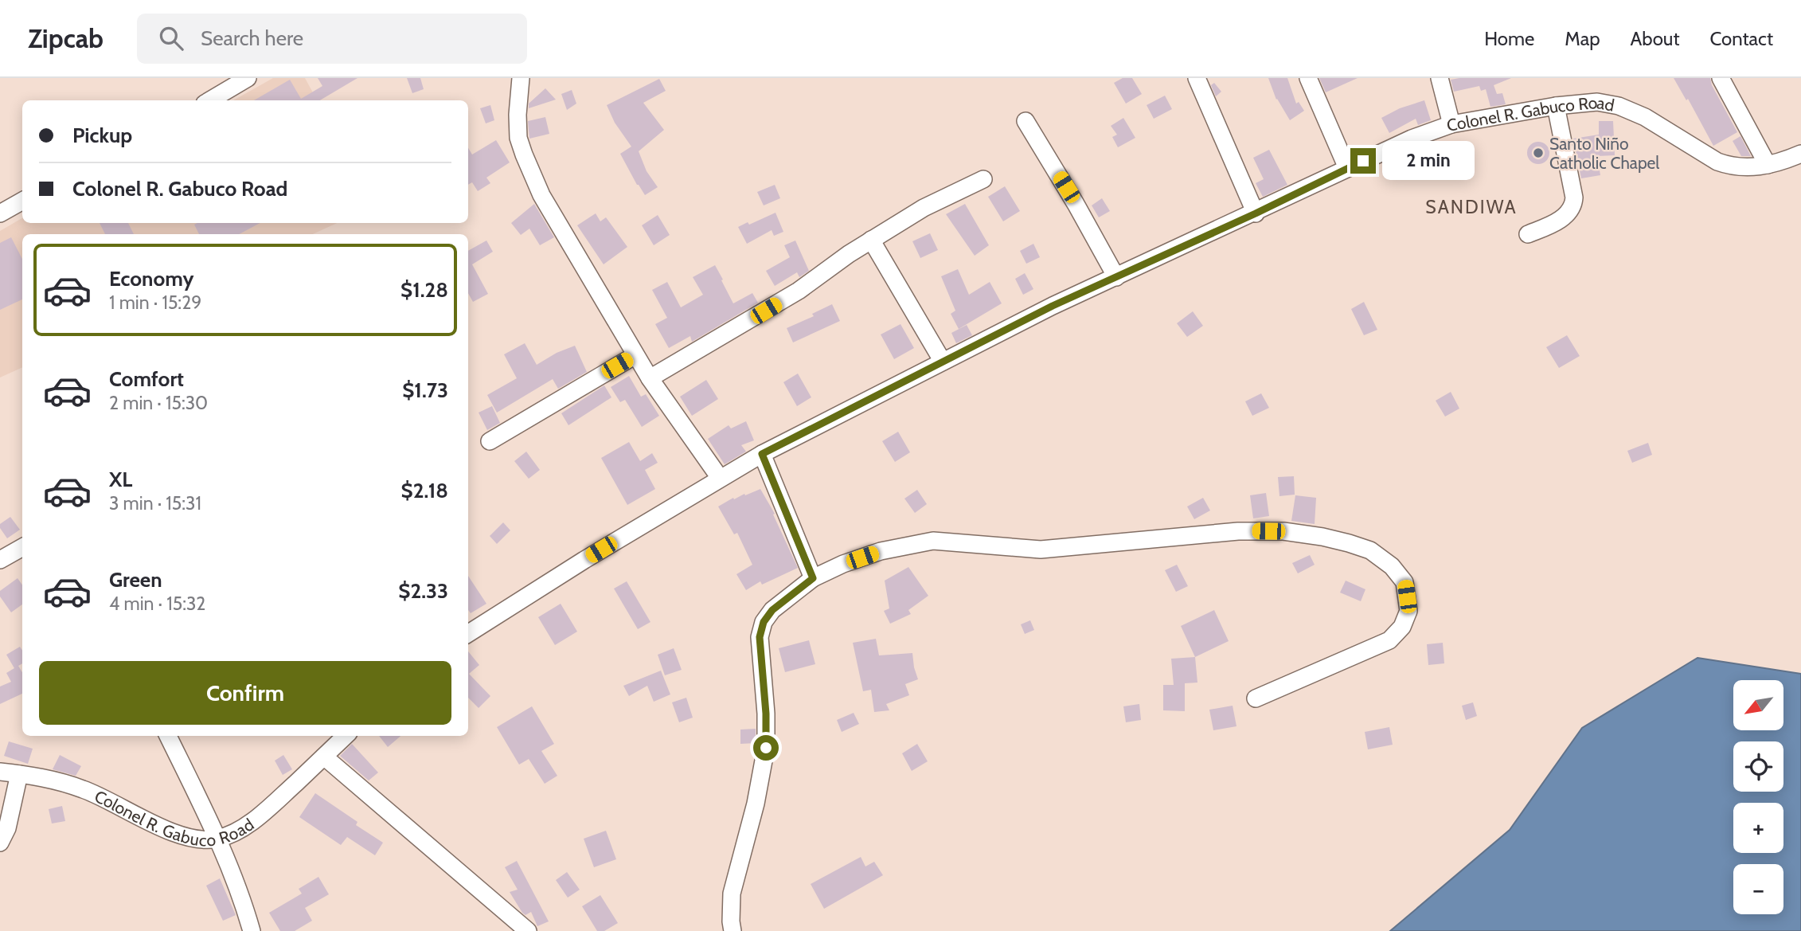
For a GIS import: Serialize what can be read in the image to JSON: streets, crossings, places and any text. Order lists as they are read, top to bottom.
{
  "streets": {
    "street": ["Colonel R. Gabuco Road"]
  },
  "districts": ["SANDIWA"],
  "places": ["Santo Niño Catholic Chapel"],
  "north": "bottom left",
  "page": {
    "header": "Zipcab",
    "search": "Search here",
    "nav": [
      "Home",
      "Map",
      "About",
      "Contact"
    ],
    "banner": ["Pickup", "Colonel R. Gabuco Road"],
    "bubble": "2 min",
    "list": [
      {
        "name": "Economy",
        "note": "1 min · 15:29",
        "value": "$1.28"
      },
      {
        "name": "Comfort",
        "note": "2 min · 15:30",
        "value": "$1.73"
      },
      {
        "name": "XL",
        "note": "3 min · 15:31",
        "value": "$2.18"
      },
      {
        "name": "Green",
        "note": "4 min · 15:32",
        "value": "$2.33"
      }
    ],
    "buttons": "Confirm",
    "map_buttons": ["+", "−"]
  }
}
